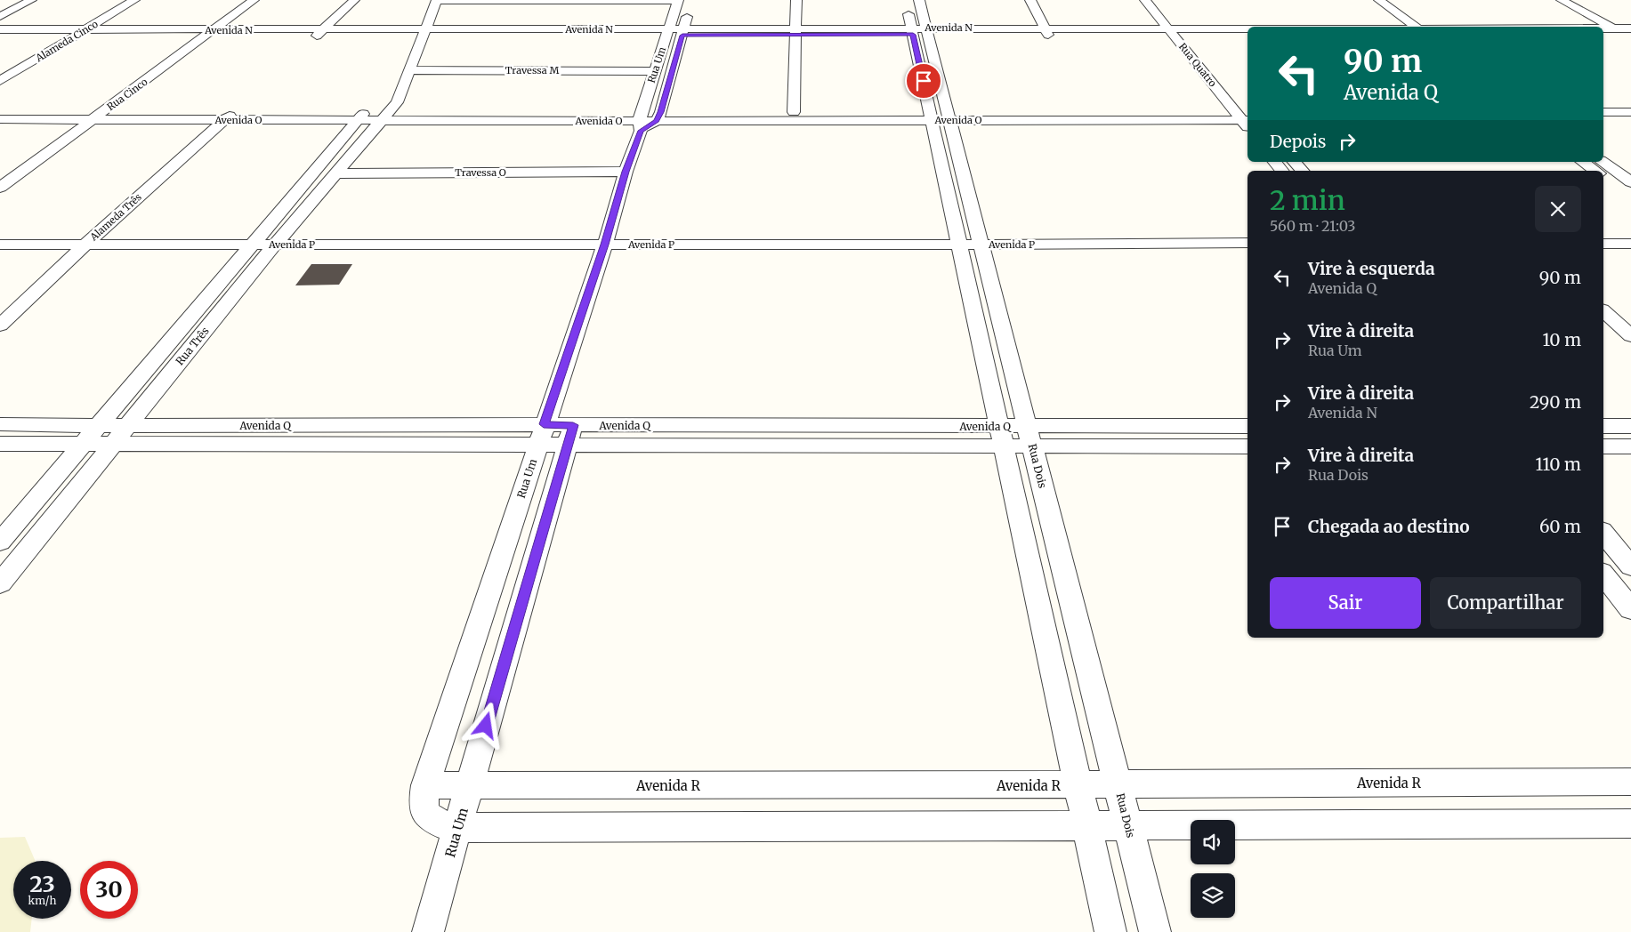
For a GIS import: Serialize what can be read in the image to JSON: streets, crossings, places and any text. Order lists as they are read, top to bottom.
{
  "streets": {
    "street": [
      "Avenida N",
      "Alameda Cinco",
      "Rua Um",
      "Rua Quatro",
      "Travessa M",
      "Rua Cinco",
      "Avenida O",
      "Travessa O",
      "Alameda Três",
      "Avenida P",
      "Rua Três",
      "Avenida Q",
      "Rua Dois",
      "Avenida R"
    ]
  },
  "crossings": [
    ["Avenida N", "Alameda Cinco"],
    ["Avenida N", "Rua Um"],
    ["Avenida N", "Rua Quatro"],
    ["Avenida N", "Rua Cinco"],
    ["Avenida N", "Rua Três"],
    ["Avenida N", "Rua Dois"],
    ["Rua Um", "Travessa M"],
    ["Rua Um", "Avenida O"],
    ["Rua Um", "Travessa O"],
    ["Rua Um", "Avenida P"],
    ["Rua Um", "Avenida Q"],
    ["Rua Um", "Avenida R"],
    ["Rua Quatro", "Avenida O"],
    ["Travessa M", "Rua Três"],
    ["Rua Cinco", "Avenida O"],
    ["Avenida O", "Alameda Três"],
    ["Avenida O", "Rua Três"],
    ["Avenida O", "Rua Dois"],
    ["Travessa O", "Rua Três"],
    ["Alameda Três", "Avenida P"],
    ["Avenida P", "Rua Três"],
    ["Avenida P", "Rua Dois"],
    ["Rua Três", "Avenida Q"],
    ["Avenida Q", "Rua Dois"],
    ["Rua Dois", "Avenida R"]
  ],
  "page": {
    "turn": ["90 m", "Avenida Q"],
    "then": "Depois",
    "heading": ["2 min", "560 m · 21:03"],
    "list": [
      {
        "name": "Vire à esquerda",
        "note": "Avenida Q",
        "value": "90 m"
      },
      {
        "name": "Vire à direita",
        "note": "Rua Um",
        "value": "10 m"
      },
      {
        "name": "Vire à direita",
        "note": "Avenida N",
        "value": "290 m"
      },
      {
        "name": "Vire à direita",
        "note": "Rua Dois",
        "value": "110 m"
      },
      {
        "name": "Chegada ao destino",
        "value": "60 m"
      }
    ],
    "buttons": ["Sair", "Compartilhar"],
    "speed": "23 km/h",
    "limit": "30"
  }
}
